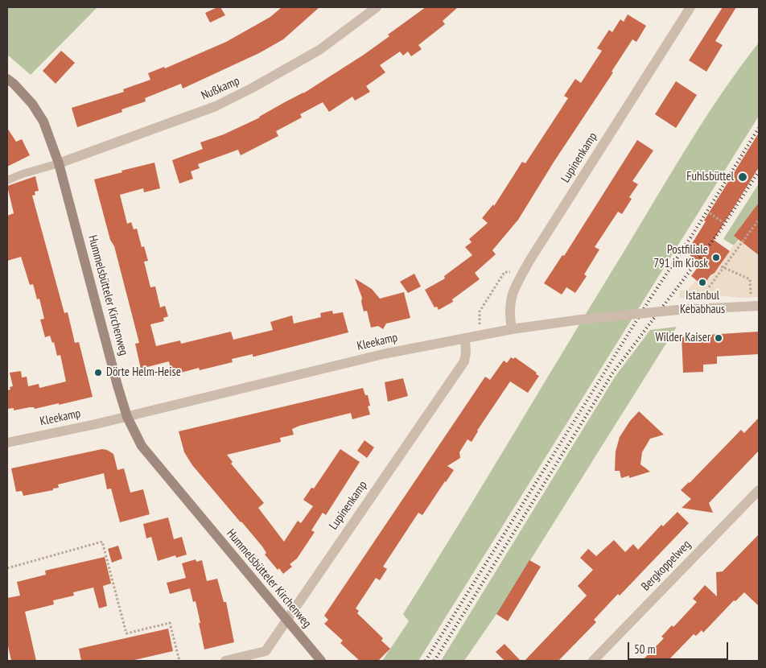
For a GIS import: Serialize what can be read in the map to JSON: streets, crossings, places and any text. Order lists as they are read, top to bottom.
{
  "streets": {
    "street": [
      "Nußkamp",
      "Lupinenkamp",
      "Hummelsbütteler Kirchenweg",
      "Kleekamp",
      "Bergkoppelweg"
    ]
  },
  "crossings": [
    ["Nußkamp", "Hummelsbütteler Kirchenweg"],
    ["Lupinenkamp", "Hummelsbütteler Kirchenweg"],
    ["Lupinenkamp", "Kleekamp"],
    ["Hummelsbütteler Kirchenweg", "Kleekamp"]
  ],
  "places": [
    "Fuhlsbüttel",
    "Postfiliale 791 im Kiosk",
    "Istanbul Kebabhaus",
    "Wilder Kaiser",
    "Dörte Helm-Heise"
  ],
  "scale_bar": "50 m"
}
